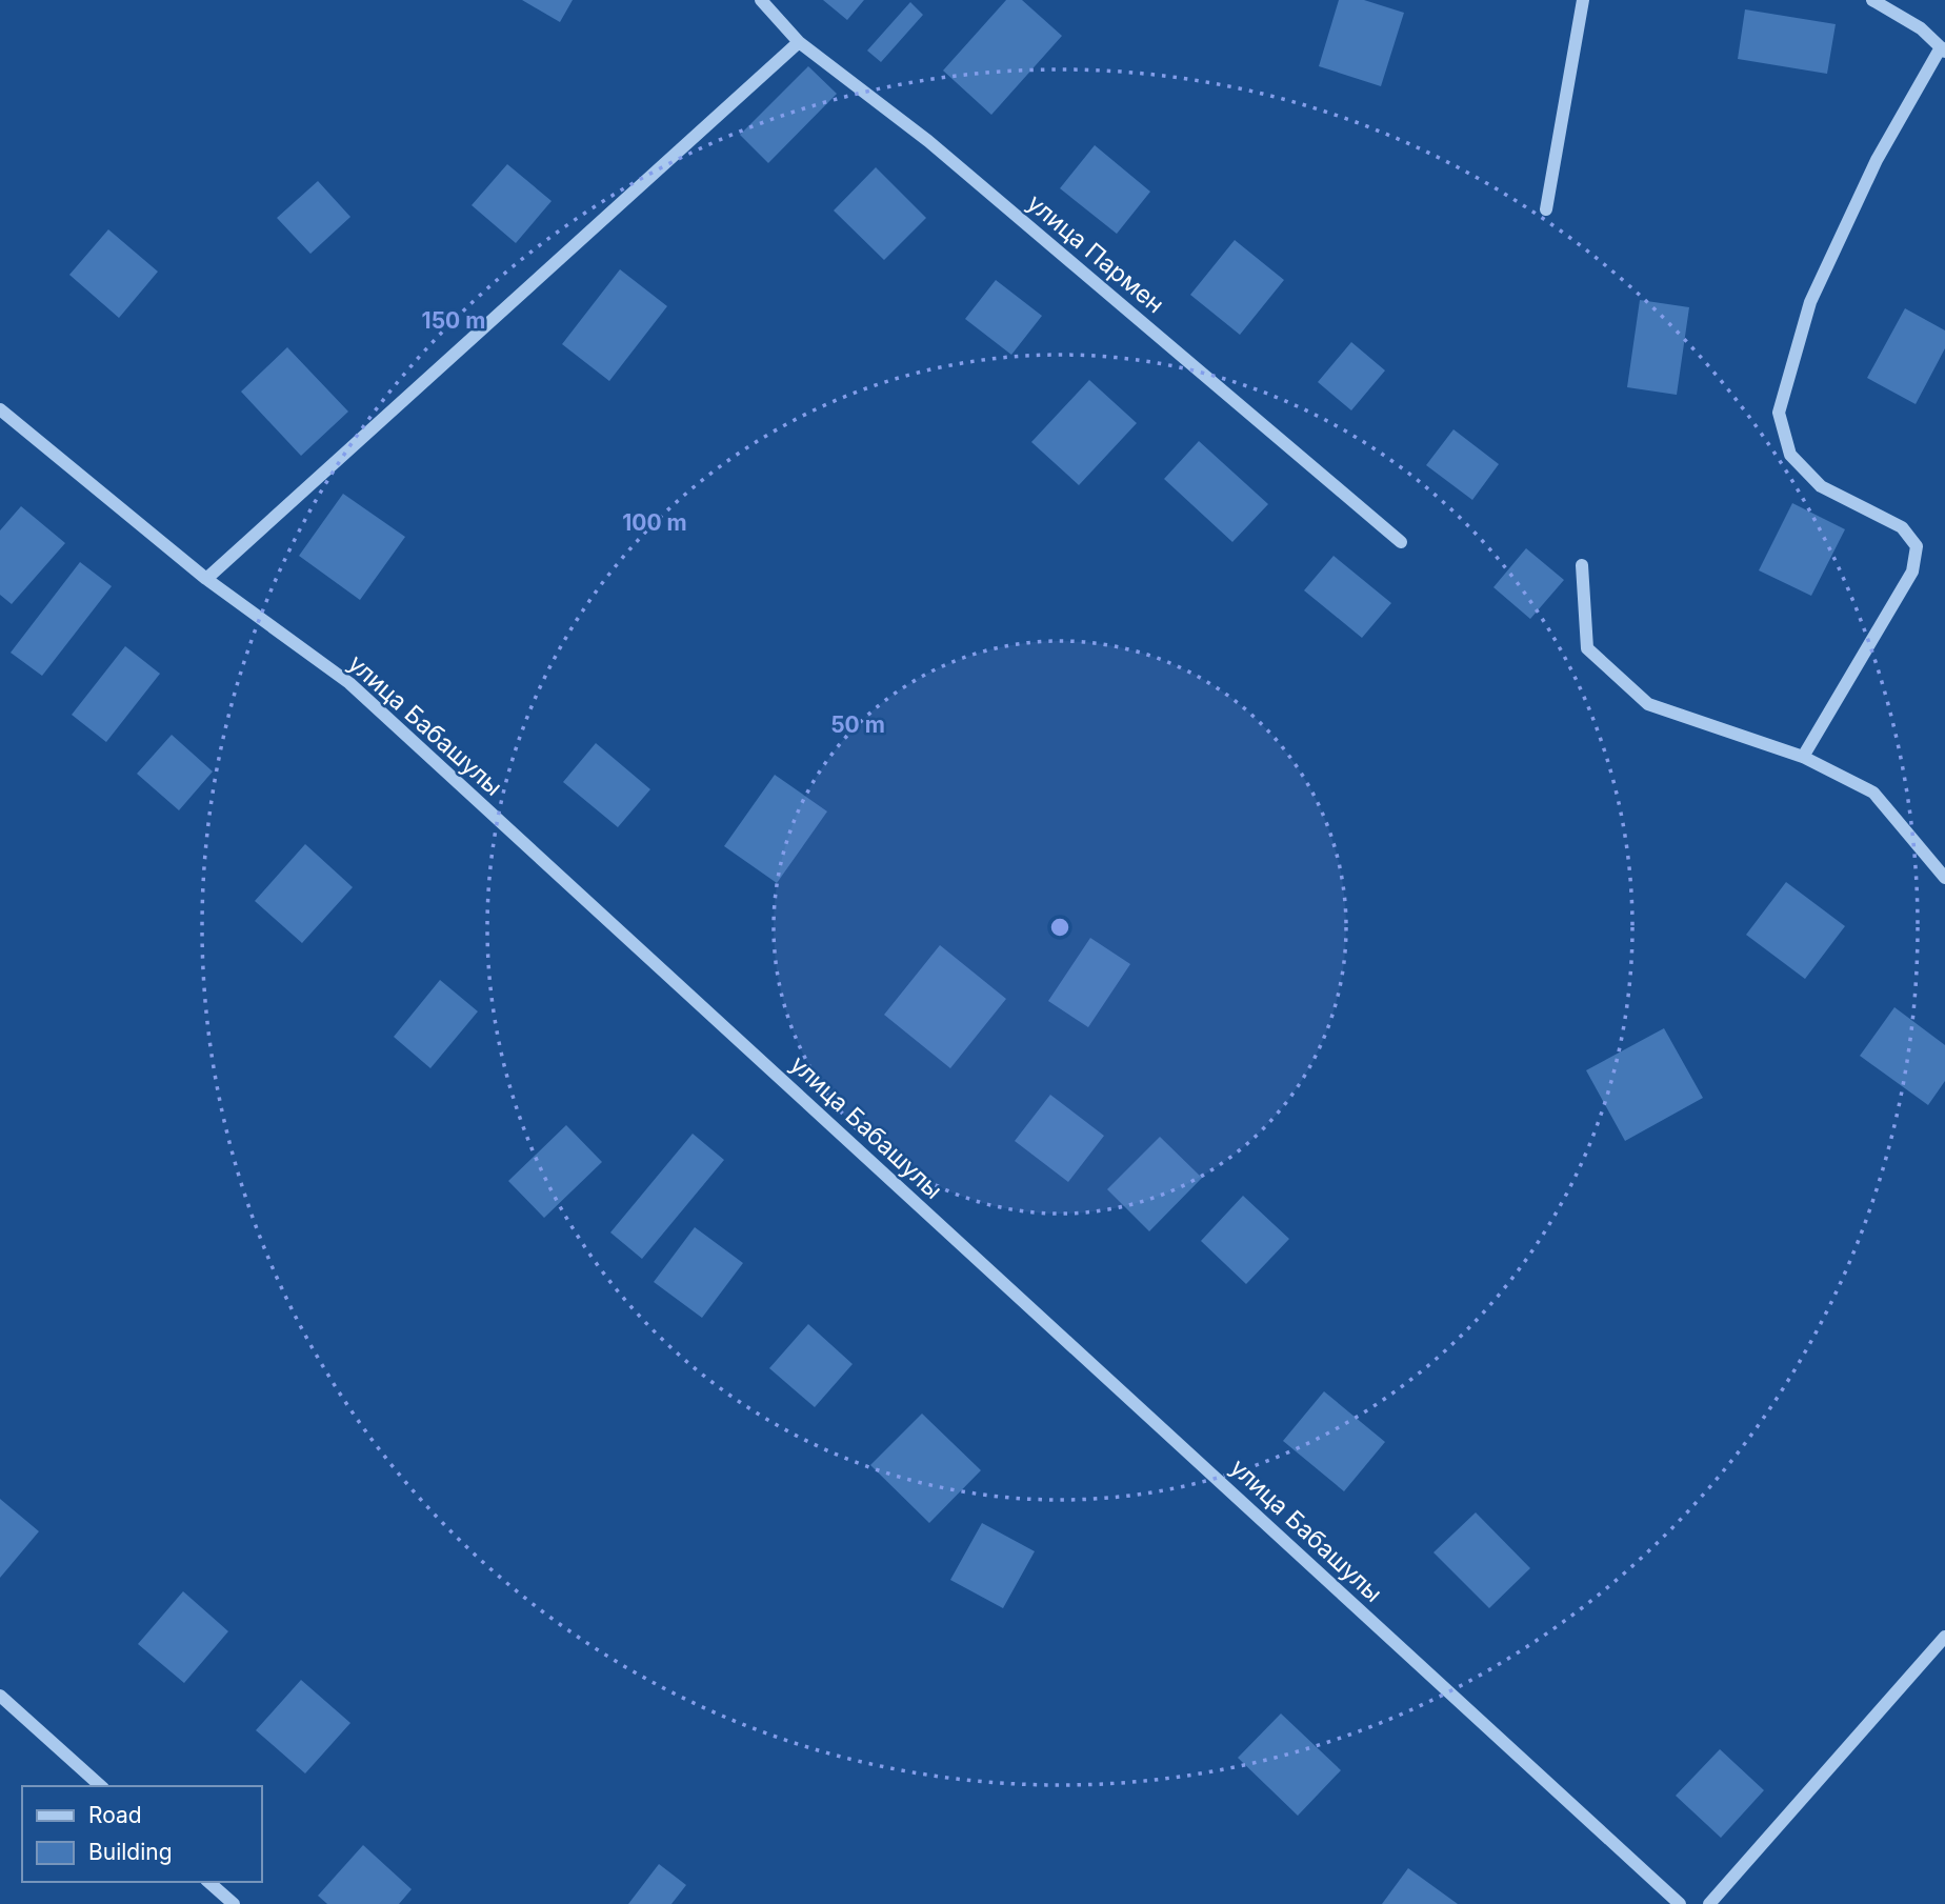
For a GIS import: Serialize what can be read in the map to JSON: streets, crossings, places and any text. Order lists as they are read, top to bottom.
{
  "streets": {
    "street": ["улица Пармен", "улица Бабашулы"]
  },
  "legend": ["Road", "Building"],
  "rings": ["150 m", "100 m", "50 m"]
}
